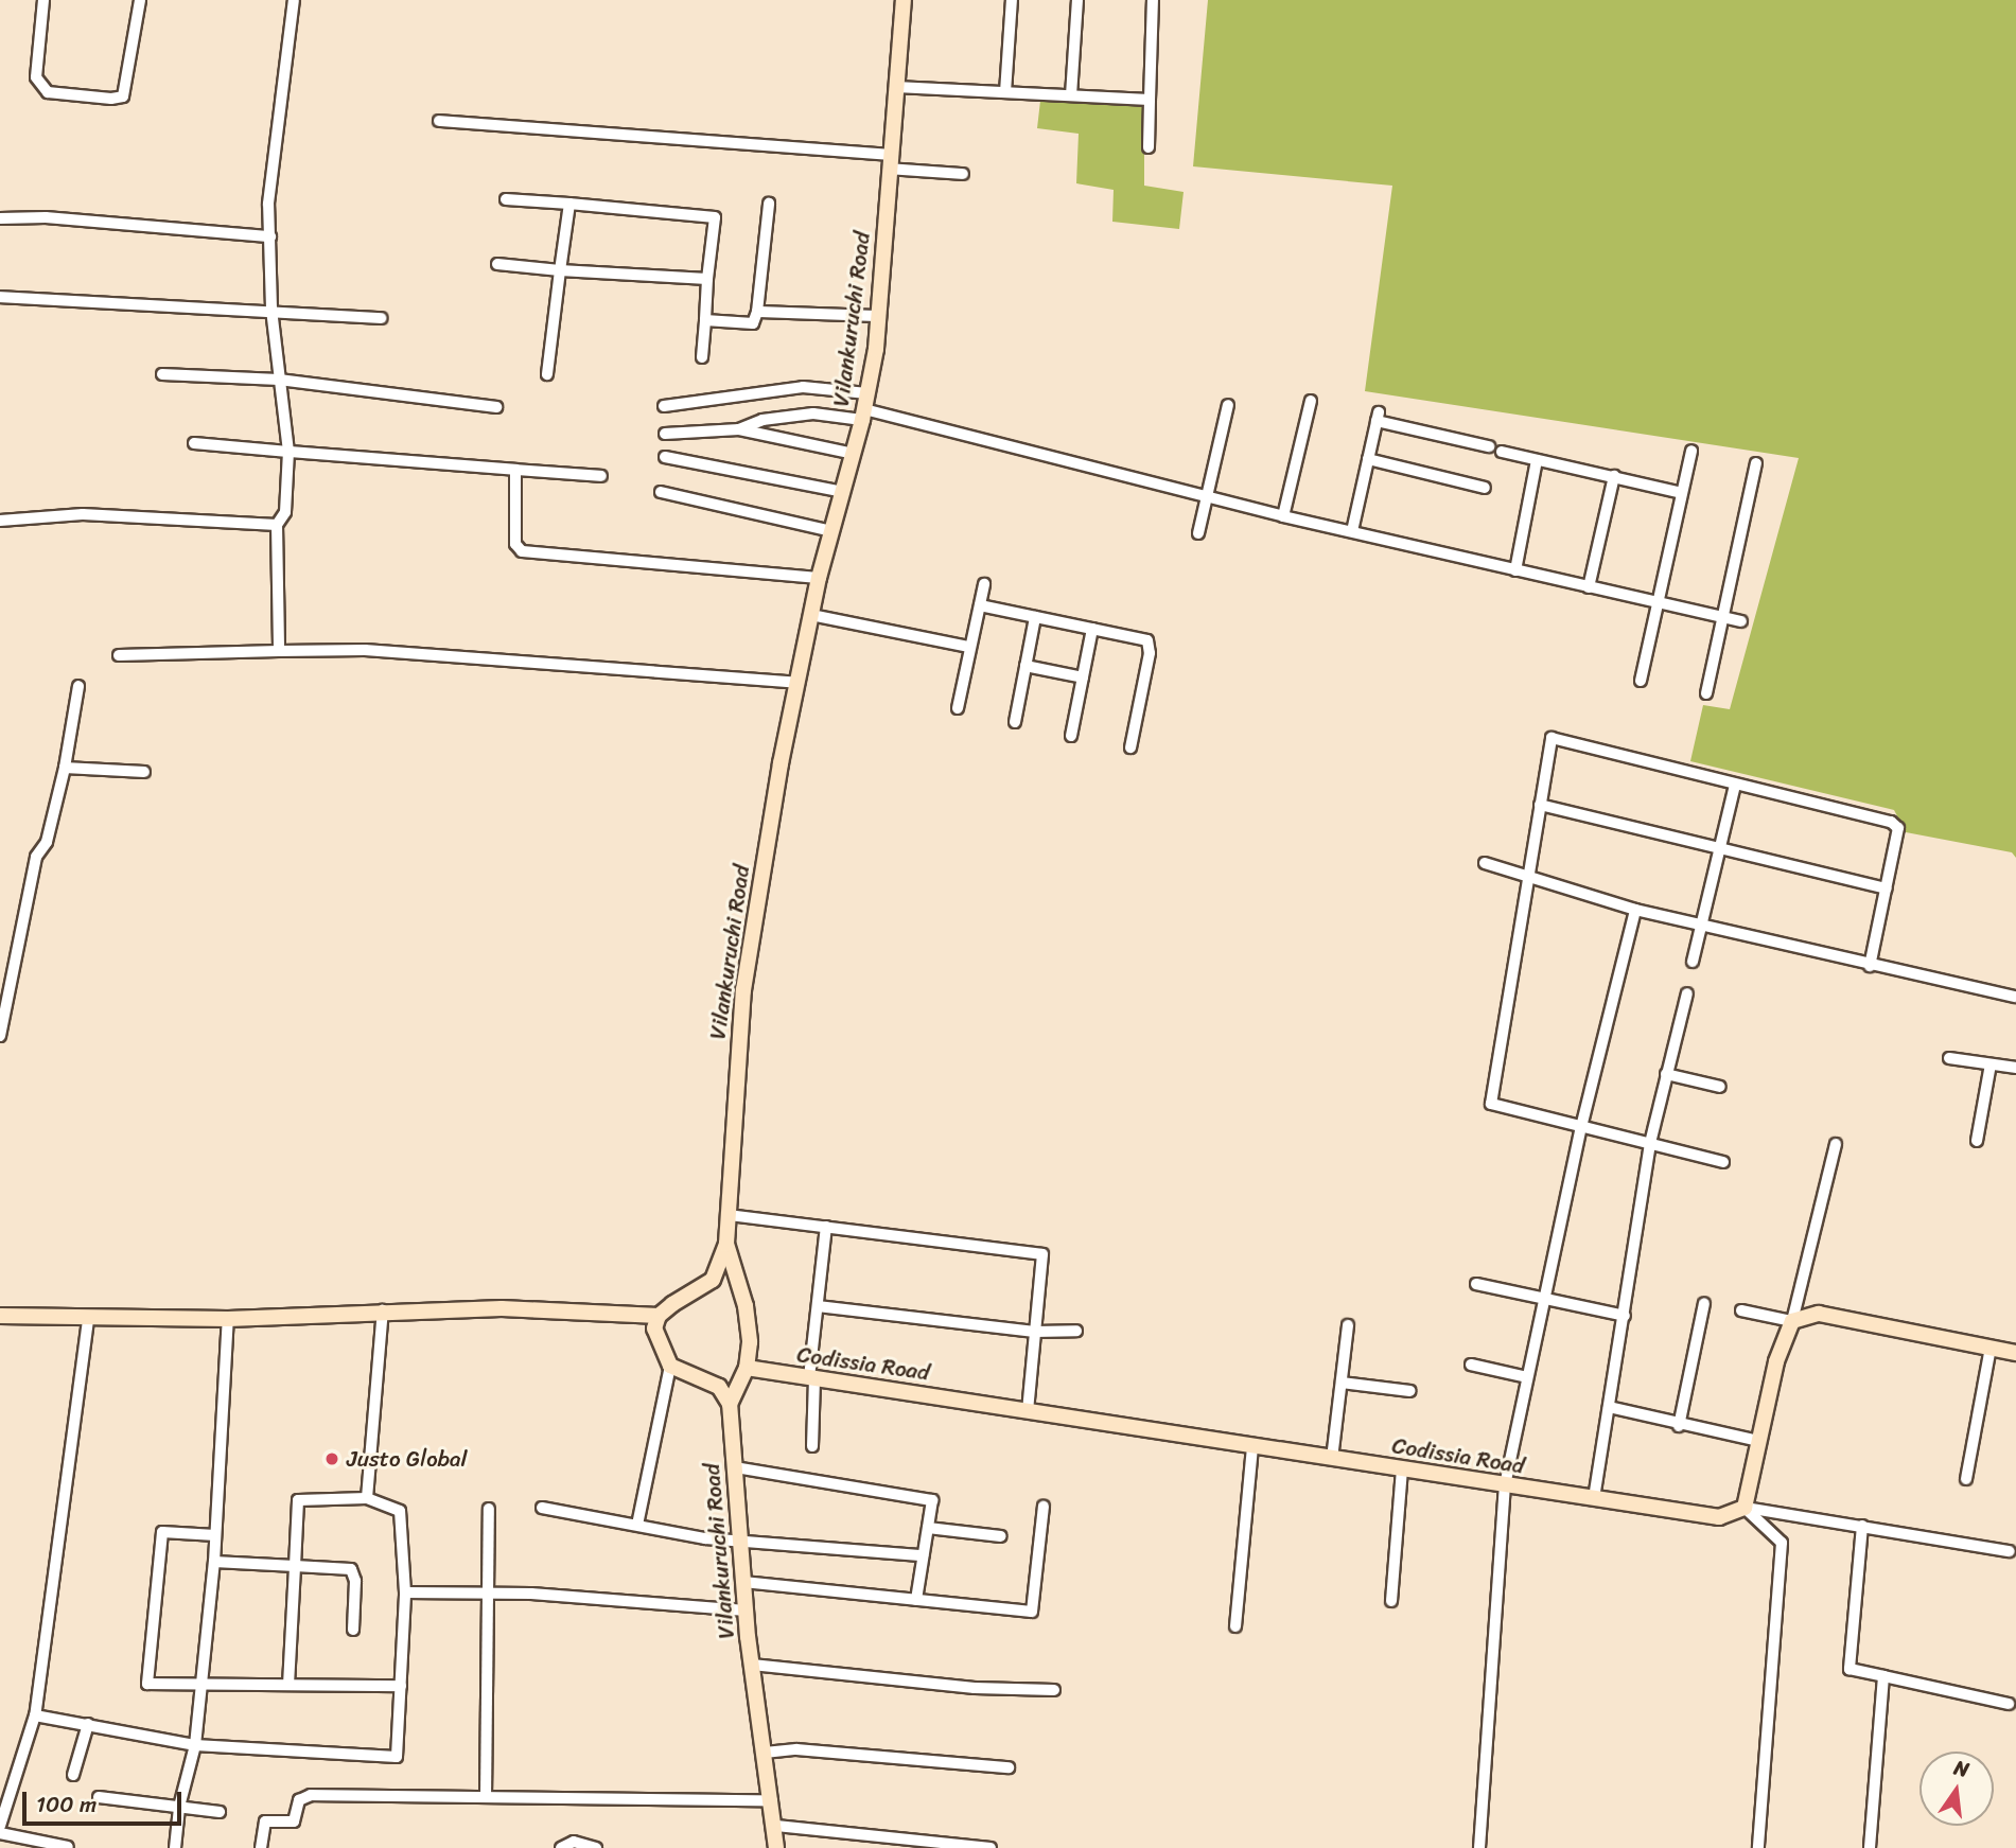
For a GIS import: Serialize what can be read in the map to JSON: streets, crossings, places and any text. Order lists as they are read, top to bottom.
{
  "streets": {
    "main road": ["Vilankuruchi Road", "Codissia Road"]
  },
  "places": ["Justo Global"],
  "scale_bar": "100 m",
  "north": "top"
}
